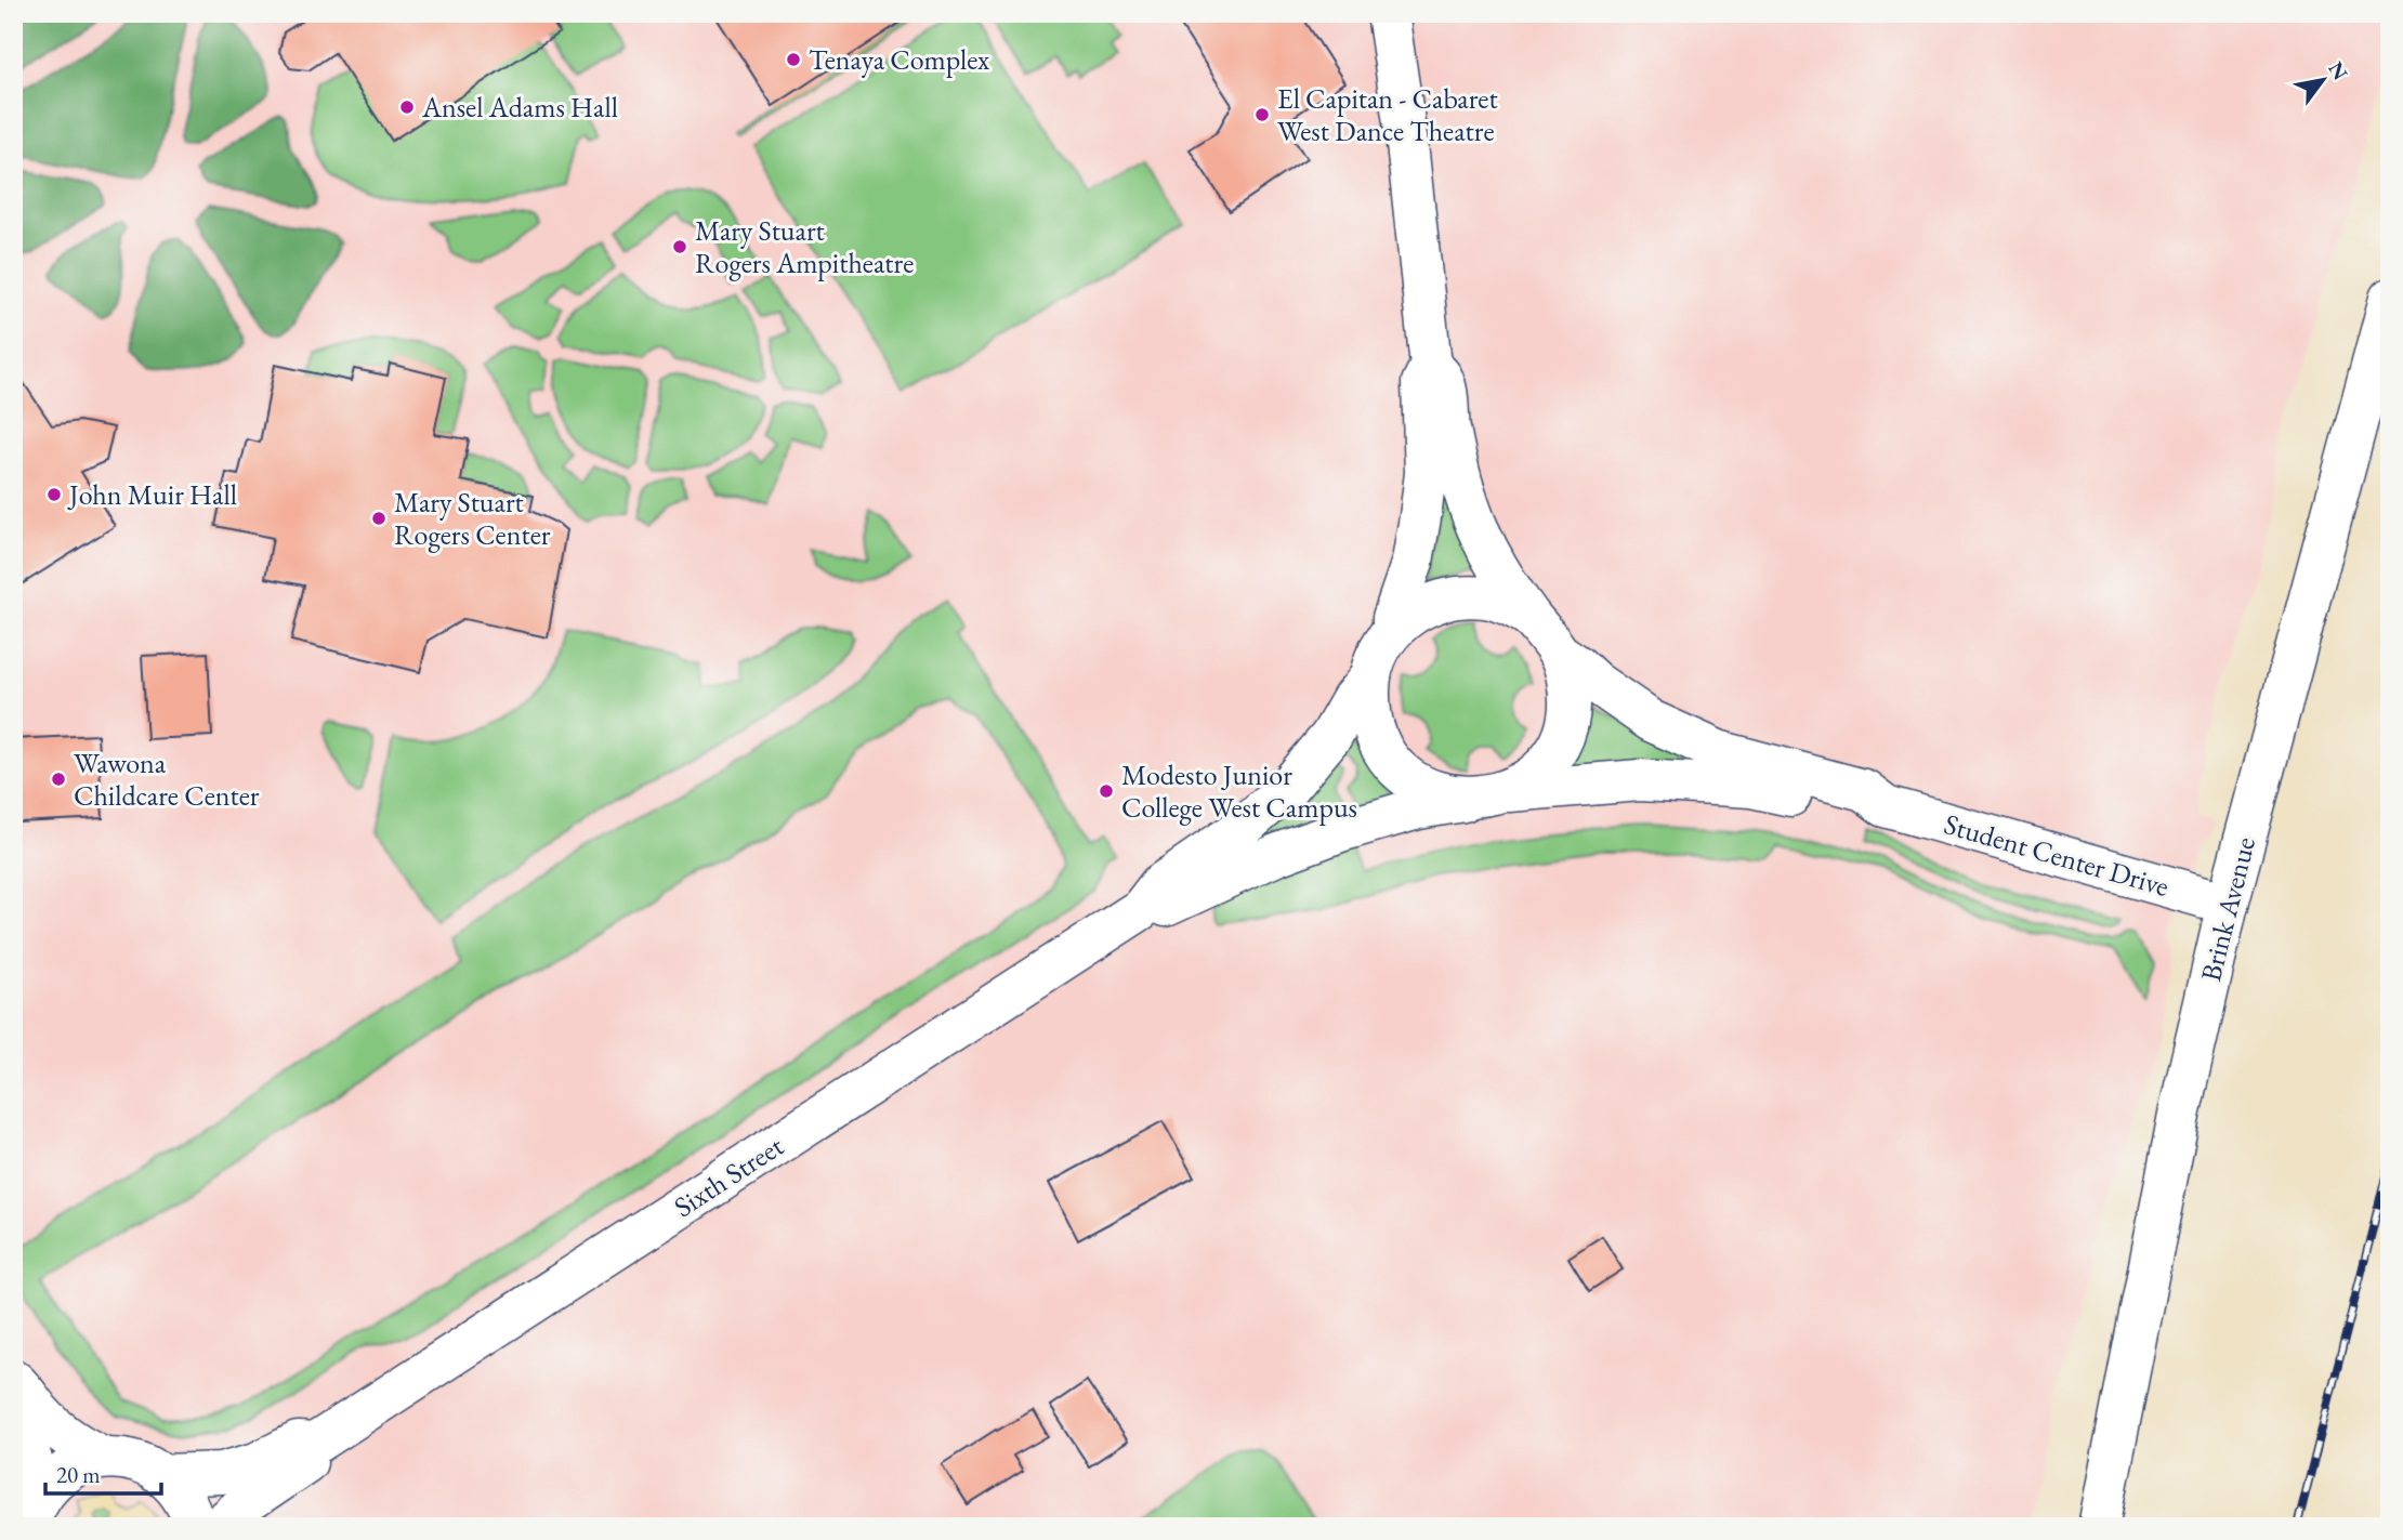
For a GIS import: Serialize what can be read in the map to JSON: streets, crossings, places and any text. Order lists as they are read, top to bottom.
{
  "streets": {
    "street": ["Student Center Drive", "Brink Avenue", "Sixth Street"]
  },
  "crossings": [
    ["Student Center Drive", "Brink Avenue"],
    ["Student Center Drive", "Sixth Street"]
  ],
  "places": [
    "Tenaya Complex",
    "Ansel Adams Hall",
    "El Capitan - Cabaret West Dance Theatre",
    "Mary Stuart Rogers Ampitheatre",
    "John Muir Hall",
    "Mary Stuart Rogers Center",
    "Wawona Childcare Center",
    "Modesto Junior College West Campus"
  ],
  "scale_bar": "20 m",
  "north": "top right"
}
